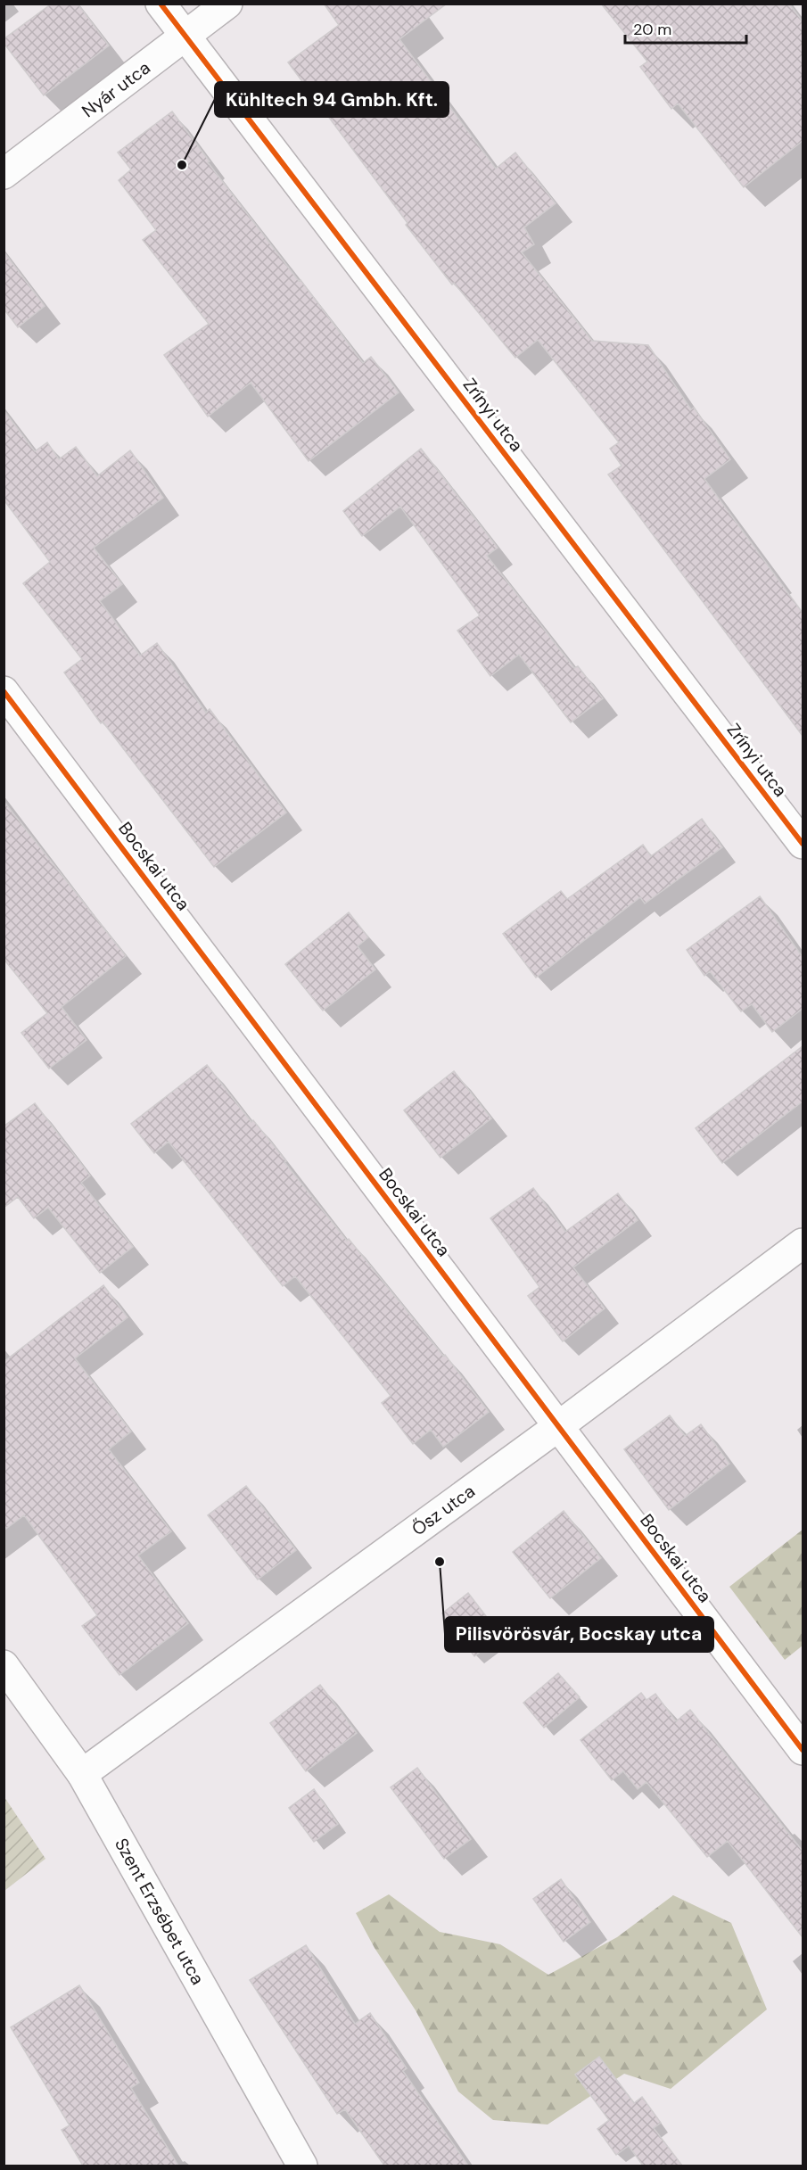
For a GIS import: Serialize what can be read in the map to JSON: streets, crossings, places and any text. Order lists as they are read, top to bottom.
{
  "streets": {
    "street": [
      "Nyár utca",
      "Zrínyi utca",
      "Bocskai utca",
      "Ősz utca",
      "Szent Erzsébet utca"
    ]
  },
  "crossings": [
    ["Nyár utca", "Zrínyi utca"],
    ["Bocskai utca", "Ősz utca"],
    ["Ősz utca", "Szent Erzsébet utca"]
  ],
  "places": ["Kühltech 94 Gmbh. Kft.", "Pilisvörösvár, Bocskay utca"],
  "scale_bar": "20 m"
}
